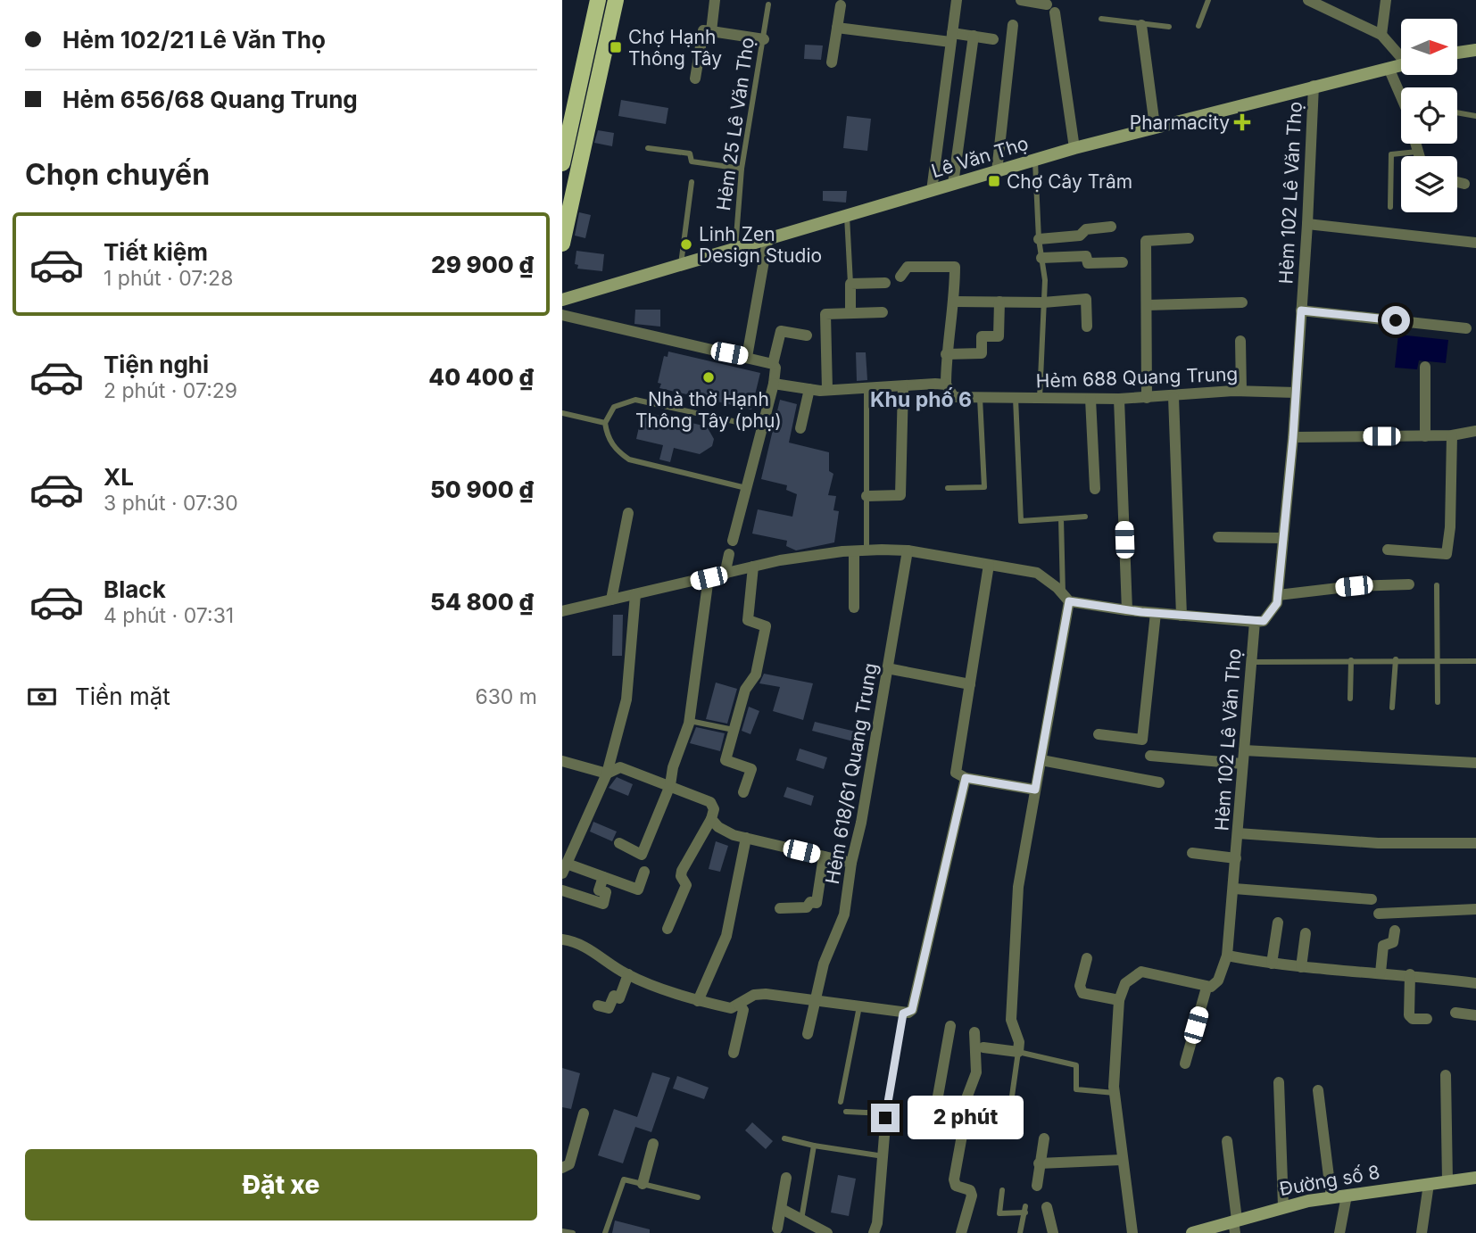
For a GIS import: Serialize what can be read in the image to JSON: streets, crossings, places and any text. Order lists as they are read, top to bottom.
{
  "streets": {
    "main road": ["Lê Văn Thọ", "Đường số 8"],
    "street": ["Hẻm 102 Lê Văn Thọ", "Hẻm 688 Quang Trung", "Hẻm 618/61 Quang Trung"],
    "lane": ["Hẻm 25 Lê Văn Thọ"]
  },
  "crossings": [
    ["Hẻm 25 Lê Văn Thọ", "Lê Văn Thọ"],
    ["Lê Văn Thọ", "Hẻm 102 Lê Văn Thọ"],
    ["Hẻm 102 Lê Văn Thọ", "Hẻm 688 Quang Trung"]
  ],
  "districts": ["Khu phố 6"],
  "places": {
    "transit": ["Chợ Hạnh Thông Tây", "Chợ Cây Trâm"],
    "health": ["Pharmacity"],
    "other": ["Linh Zen Design Studio", "Nhà thờ Hạnh Thông Tây (phụ)"]
  },
  "north": "right",
  "page": {
    "banner": ["Hẻm 102/21 Lê Văn Thọ", "Hẻm 656/68 Quang Trung"],
    "heading": "Chọn chuyến",
    "list": [
      {
        "name": "Tiết kiệm",
        "note": "1 phút · 07:28",
        "value": "29 900 ₫"
      },
      {
        "name": "Tiện nghi",
        "note": "2 phút · 07:29",
        "value": "40 400 ₫"
      },
      {
        "name": "XL",
        "note": "3 phút · 07:30",
        "value": "50 900 ₫"
      },
      {
        "name": "Black",
        "note": "4 phút · 07:31",
        "value": "54 800 ₫"
      }
    ],
    "pay": ["Tiền mặt", "630 m"],
    "bubble": "2 phút",
    "buttons": "Đặt xe"
  }
}
